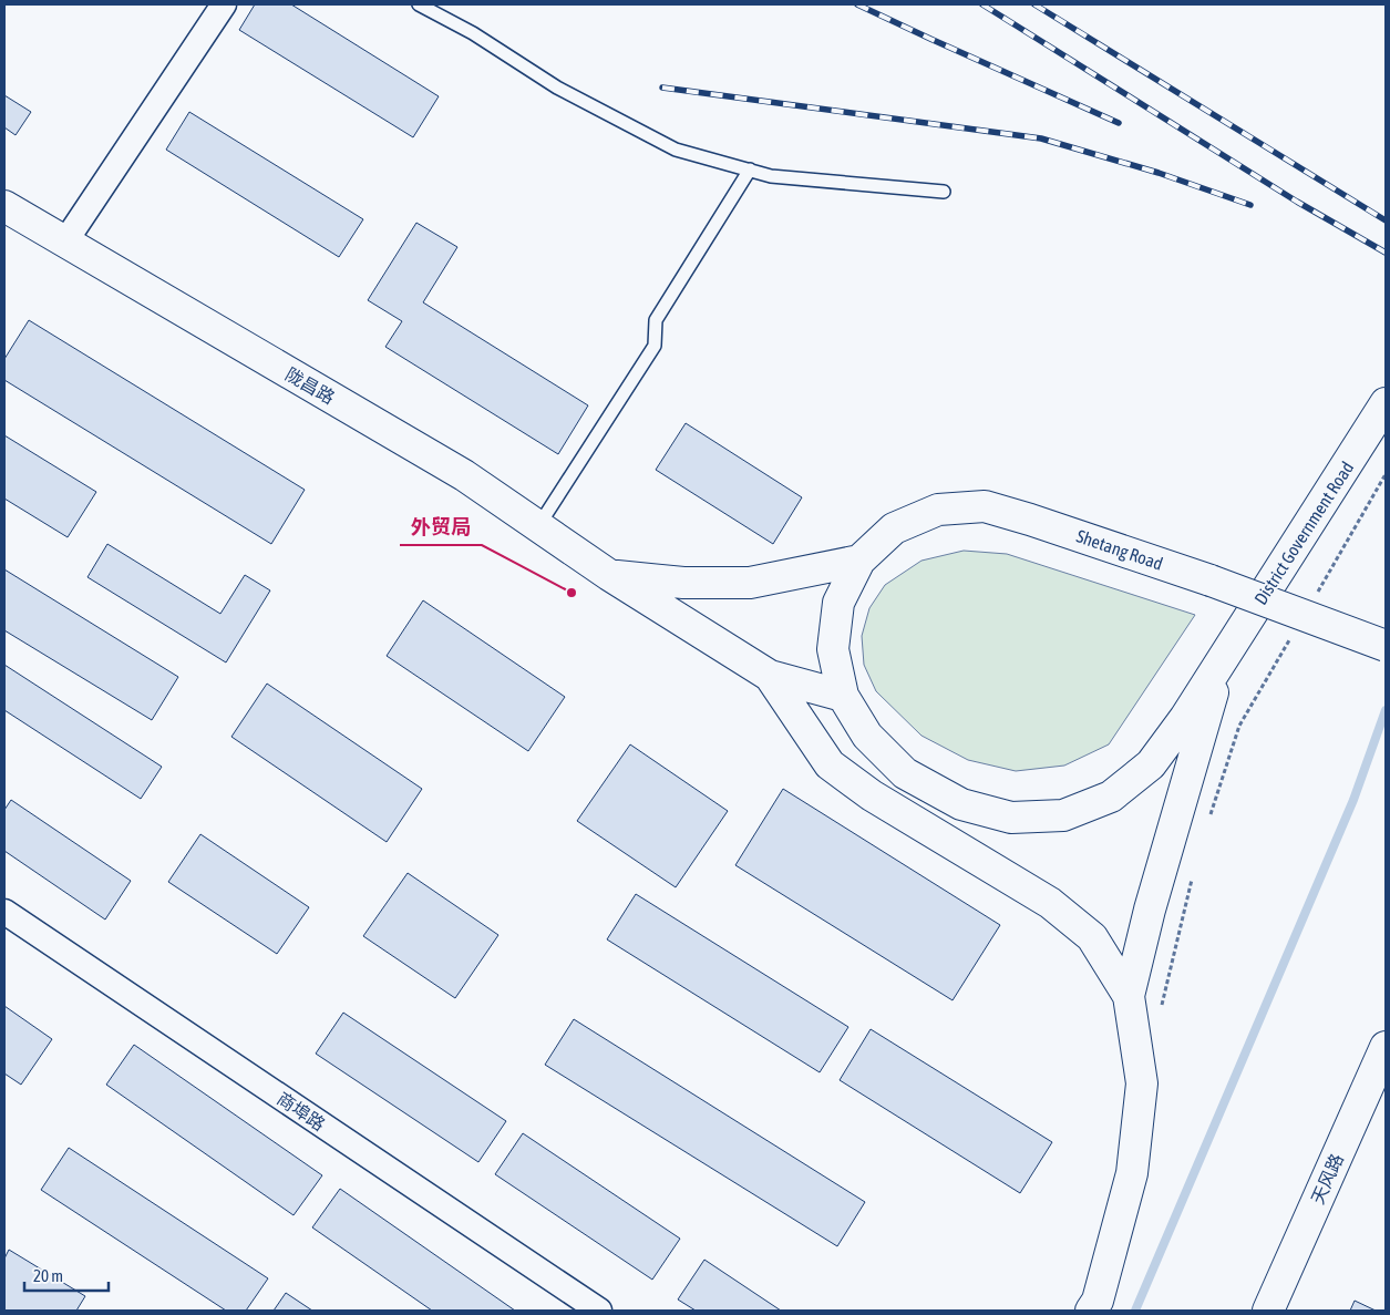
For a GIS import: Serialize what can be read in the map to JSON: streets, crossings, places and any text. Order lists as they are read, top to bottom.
{
  "streets": {
    "main road": [
      "陇昌路",
      "District Government Road",
      "Shetang Road",
      "天风路"
    ],
    "street": ["商埠路"]
  },
  "places": ["外贸局"],
  "scale_bar": "20 m"
}
